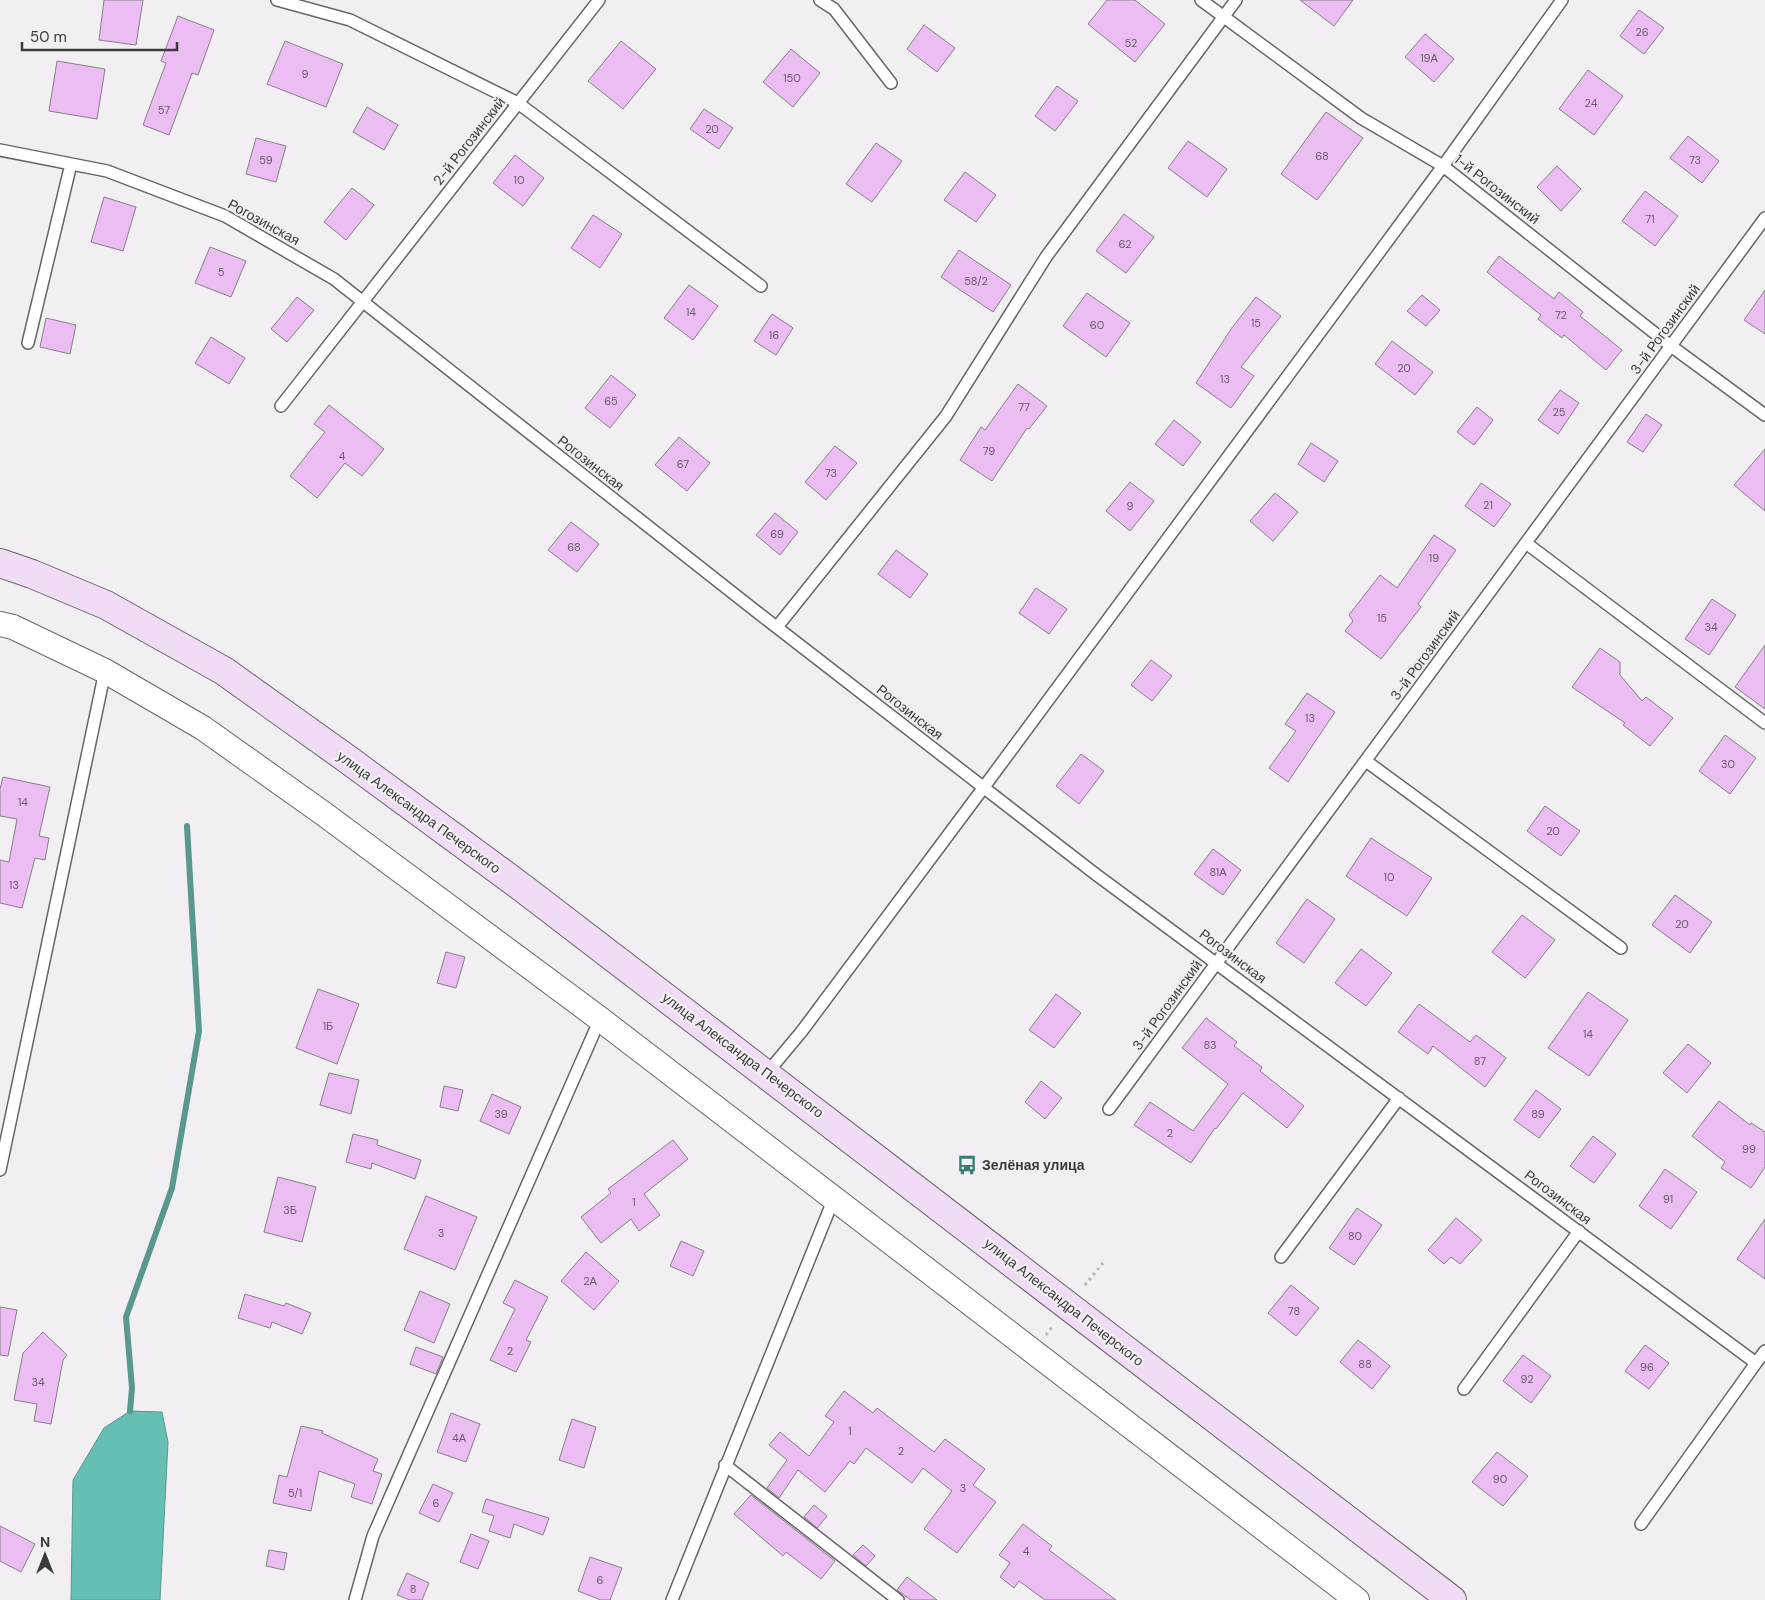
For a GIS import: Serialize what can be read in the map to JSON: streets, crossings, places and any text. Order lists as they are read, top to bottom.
{
  "streets": {
    "main road": ["улица Александра Печерского"],
    "lane": [
      "2-й Рогозинский",
      "1-й Рогозинский",
      "Рогозинская",
      "3-й Рогозинский"
    ]
  },
  "crossings": [
    ["2-й Рогозинский", "Рогозинская"],
    ["1-й Рогозинский", "3-й Рогозинский"],
    ["Рогозинская", "3-й Рогозинский"]
  ],
  "places": {
    "bus stop": ["Зелёная улица"]
  },
  "house_numbers": [
    "26",
    "52",
    "19А",
    "9",
    "150",
    "24",
    "57",
    "20",
    "68",
    "59",
    "73",
    "10",
    "71",
    "62",
    "5",
    "58/2",
    "14",
    "72",
    "15",
    "60",
    "16",
    "20",
    "13",
    "65",
    "77",
    "25",
    "79",
    "4",
    "67",
    "73",
    "21",
    "9",
    "69",
    "68",
    "19",
    "15",
    "34",
    "13",
    "30",
    "14",
    "20",
    "81А",
    "10",
    "13",
    "20",
    "1Б",
    "14",
    "83",
    "87",
    "39",
    "89",
    "2",
    "99",
    "91",
    "1",
    "3Б",
    "3",
    "80",
    "2А",
    "78",
    "2",
    "88",
    "96",
    "92",
    "34",
    "1",
    "4А",
    "2",
    "90",
    "3",
    "5/1",
    "6",
    "4",
    "6",
    "8"
  ],
  "scale_bar": "50 m",
  "north": "top"
}
